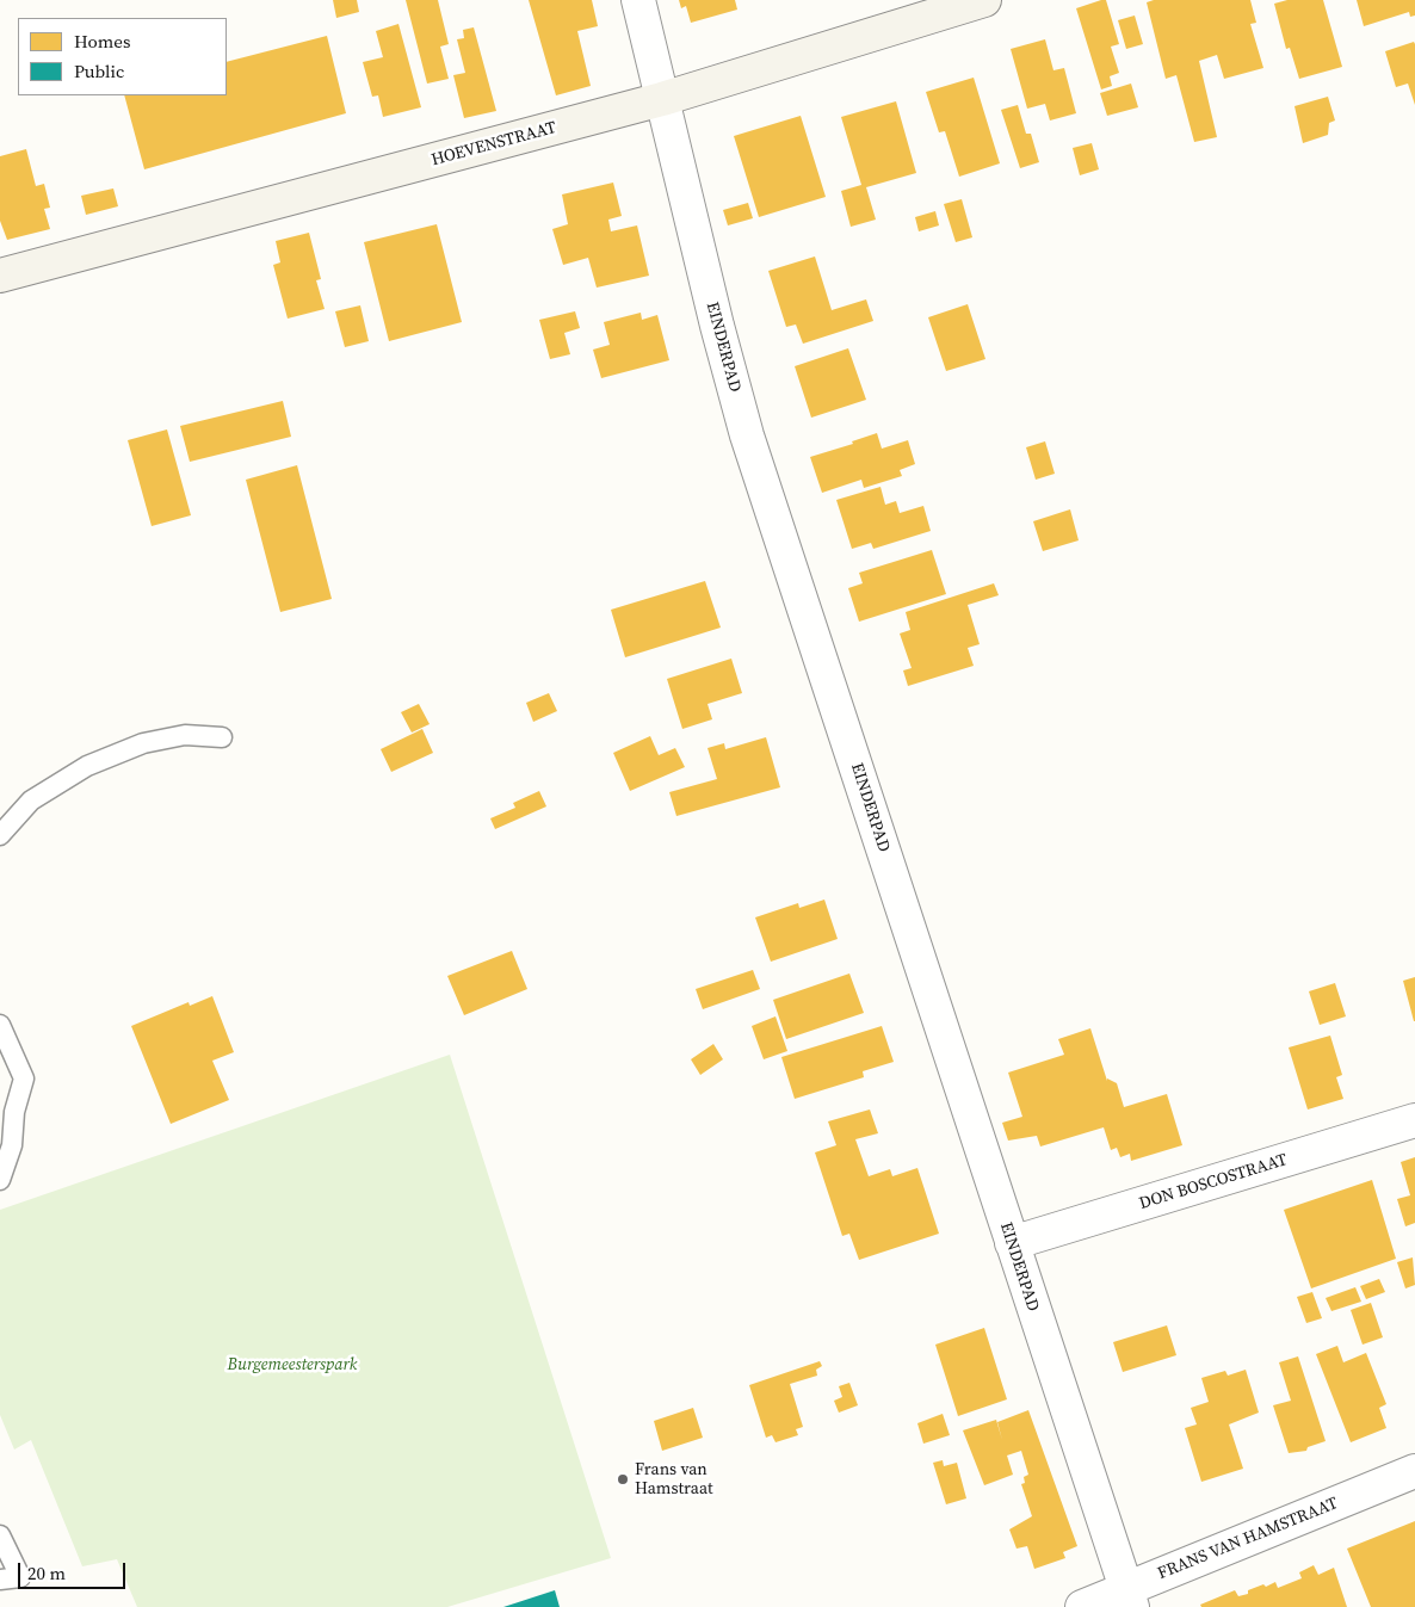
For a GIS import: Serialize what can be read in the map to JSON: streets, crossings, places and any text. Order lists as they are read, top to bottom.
{
  "streets": {
    "main road": ["HOEVENSTRAAT"],
    "street": ["EINDERPAD", "DON BOSCOSTRAAT", "FRANS VAN HAMSTRAAT"]
  },
  "crossings": [
    ["HOEVENSTRAAT", "EINDERPAD"],
    ["EINDERPAD", "DON BOSCOSTRAAT"],
    ["EINDERPAD", "FRANS VAN HAMSTRAAT"]
  ],
  "parks": ["Burgemeesterspark"],
  "places": ["Frans van Hamstraat"],
  "legend": ["Homes", "Public"],
  "scale_bar": "20 m"
}
